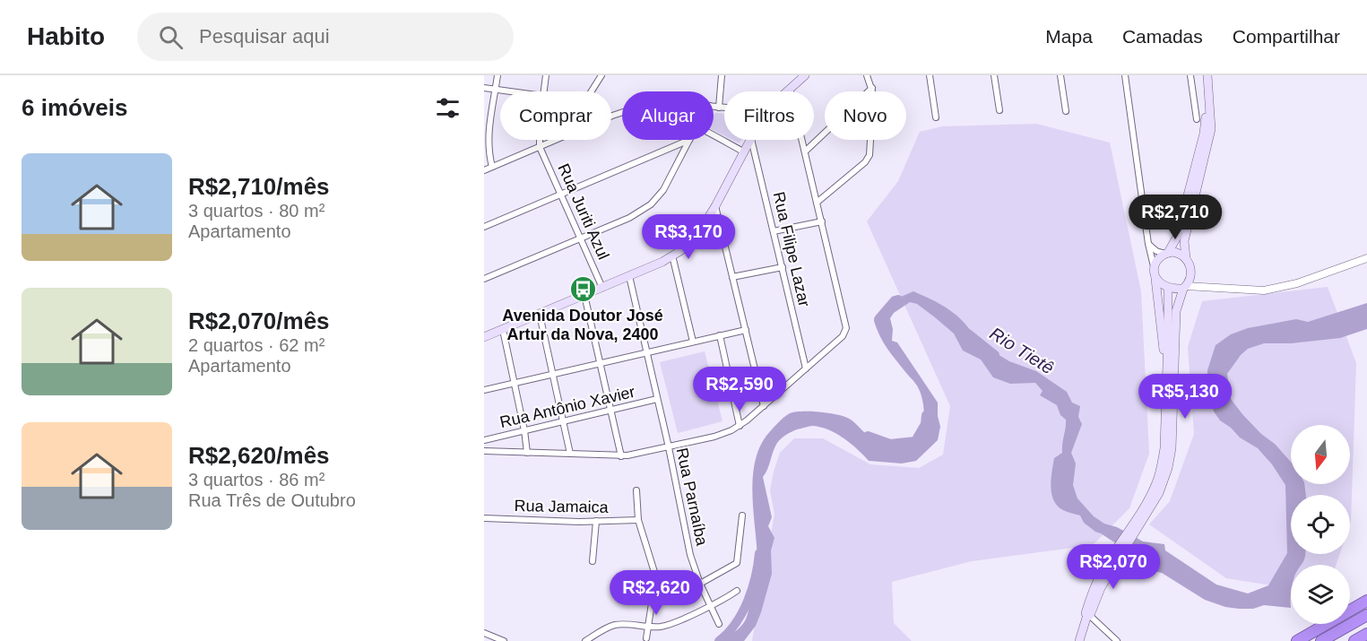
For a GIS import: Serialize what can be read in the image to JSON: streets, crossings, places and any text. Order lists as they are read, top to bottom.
{
  "streets": {
    "street": [
      "Rua Juriti Azul",
      "Rua Filipe Lazar",
      "Rua Antônio Xavier",
      "Rua Parnaíba",
      "Rua Jamaica"
    ]
  },
  "crossings": [
    ["Rua Antônio Xavier", "Rua Parnaíba"]
  ],
  "water": ["Rio Tietê"],
  "places": {
    "bus stop": ["Avenida Doutor José Artur da Nova, 2400"]
  },
  "north": "bottom",
  "page": {
    "header": "Habito",
    "search": "Pesquisar aqui",
    "nav": ["Mapa", "Camadas", "Compartilhar"],
    "heading": "6 imóveis",
    "chip": [
      "Comprar",
      "Alugar",
      "Filtros",
      "Novo"
    ],
    "list": [
      {
        "name": "R$2,710/mês",
        "note": "3 quartos · 80 m² · Apartamento"
      },
      {
        "name": "R$2,070/mês",
        "note": "2 quartos · 62 m² · Apartamento"
      },
      {
        "name": "R$2,620/mês",
        "note": "3 quartos · 86 m² · Rua Três de Outubro"
      }
    ],
    "price": [
      "R$2,710",
      "R$3,170",
      "R$2,590",
      "R$5,130",
      "R$2,070",
      "R$2,620"
    ]
  }
}
